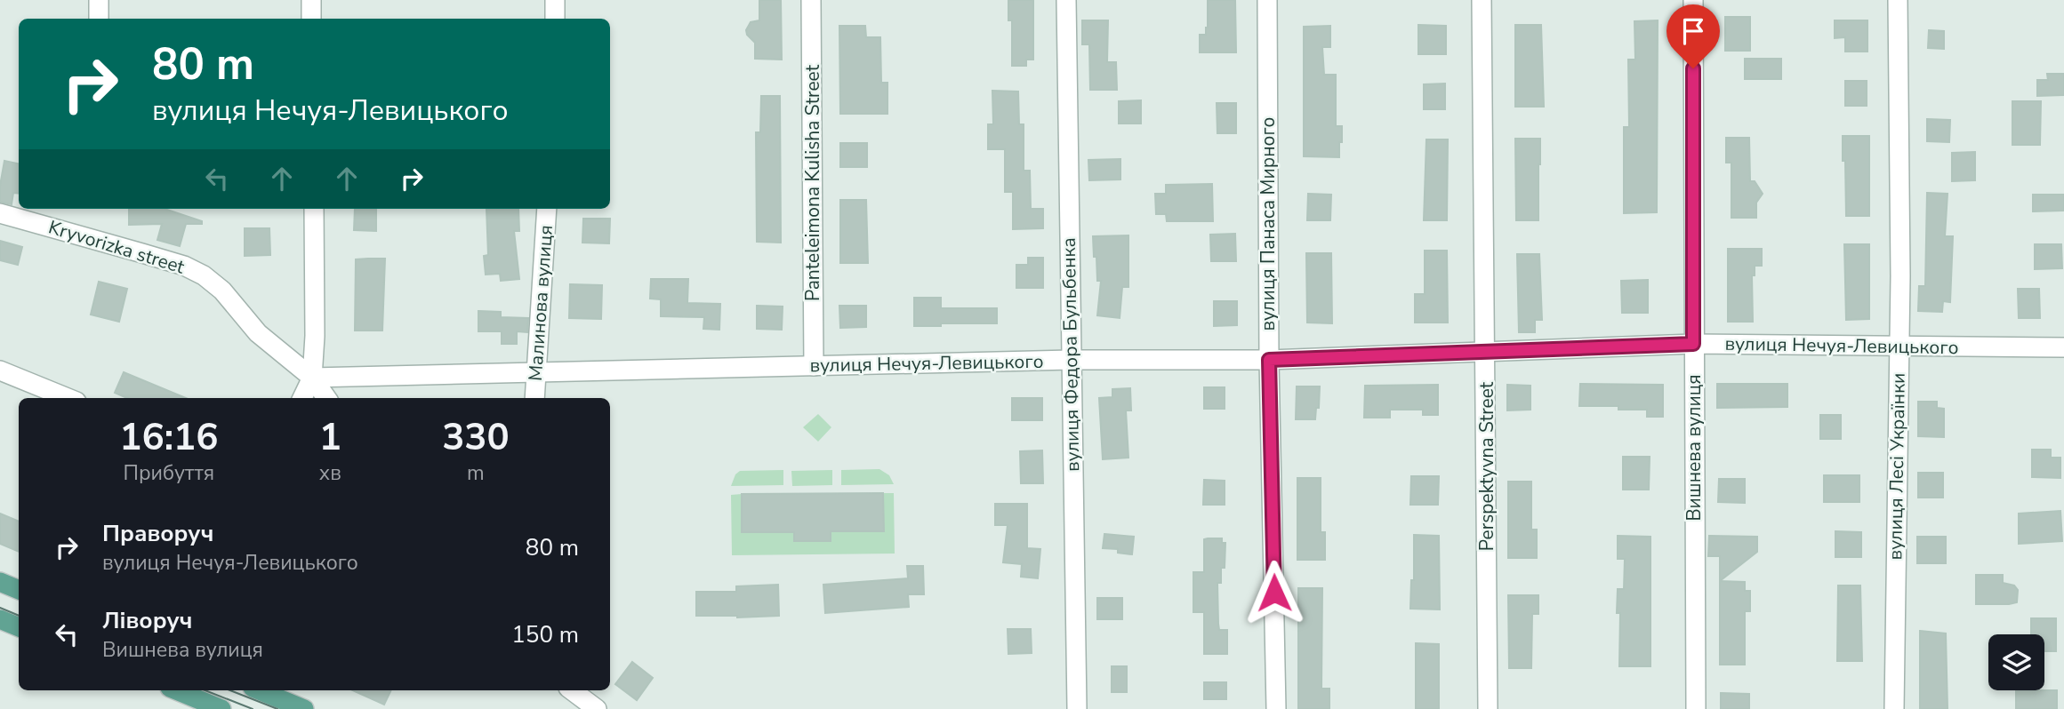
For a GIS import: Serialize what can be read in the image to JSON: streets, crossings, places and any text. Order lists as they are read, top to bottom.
{
  "streets": {
    "street": [
      "Panteleimona Kulisha Street",
      "вулиця Панаса Мирного",
      "Kryvorizka street",
      "Малинова вулиця",
      "вулиця Нечуя-Левицького",
      "вулиця Федора Бульбенка",
      "Вишнева вулиця",
      "Perspektyvna Street",
      "вулиця Лесі Українки"
    ]
  },
  "crossings": [
    ["Panteleimona Kulisha Street", "вулиця Нечуя-Левицького"],
    ["вулиця Панаса Мирного", "вулиця Нечуя-Левицького"],
    ["Kryvorizka street", "вулиця Нечуя-Левицького"],
    ["Малинова вулиця", "вулиця Нечуя-Левицького"],
    ["вулиця Нечуя-Левицького", "вулиця Федора Бульбенка"],
    ["вулиця Нечуя-Левицького", "Вишнева вулиця"],
    ["вулиця Нечуя-Левицького", "Perspektyvna Street"],
    ["вулиця Нечуя-Левицького", "вулиця Лесі Українки"]
  ],
  "page": {
    "turn": ["80 m", "вулиця Нечуя-Левицького"],
    "eta": [
      "16:16",
      "Прибуття",
      "1",
      "хв",
      "330",
      "m"
    ],
    "list": [
      {
        "name": "Праворуч",
        "note": "вулиця Нечуя-Левицького",
        "value": "80 m"
      },
      {
        "name": "Ліворуч",
        "note": "Вишнева вулиця",
        "value": "150 m"
      }
    ]
  }
}
